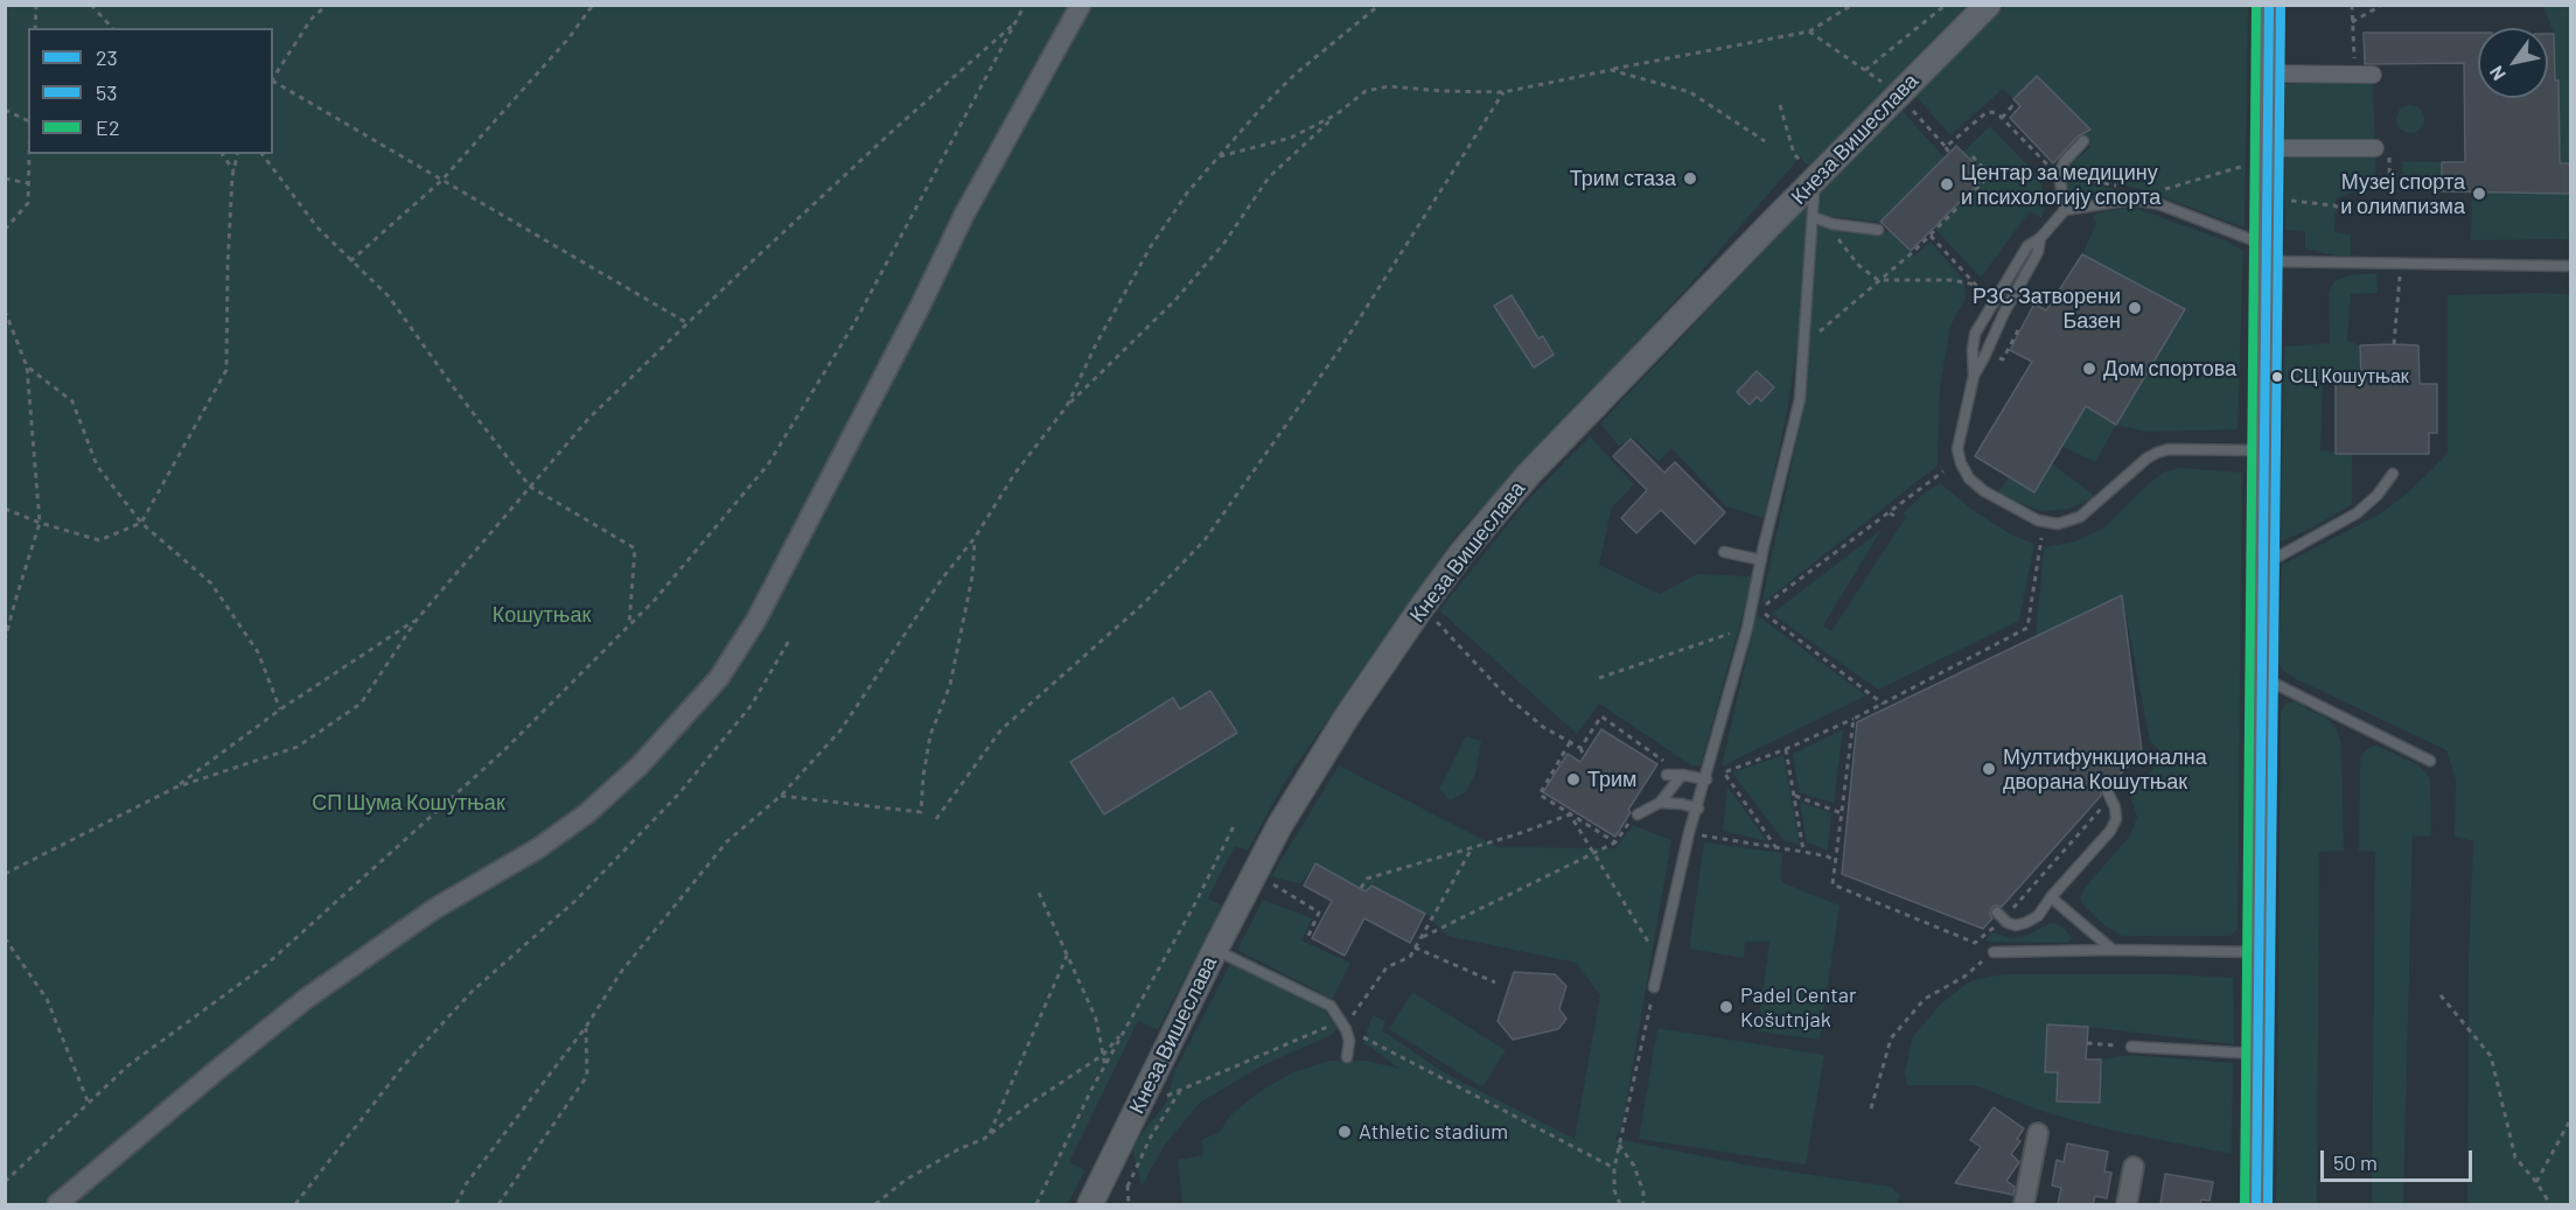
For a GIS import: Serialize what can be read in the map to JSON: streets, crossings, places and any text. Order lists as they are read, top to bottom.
{
  "streets": {
    "street": ["Кнеза Вишеслава"]
  },
  "parks": ["Кошутњак", "СП Шума Кошутњак"],
  "places": [
    "Трим стаза",
    "Центар за медицину и психологију спорта",
    "Музеј спорта и олимпизма",
    "РЗС Затворени Базен",
    "Дом спортова",
    "СЦ Кошутњак",
    "Мултифункционална дворана Кошутњак",
    "Трим",
    "Padel Centar Košutnjak",
    "Athletic stadium"
  ],
  "lines": ["transit line 23", "transit line 53", "transit line E2"],
  "legend": ["23", "53", "E2"],
  "scale_bar": "50 m",
  "north": "bottom left"
}
